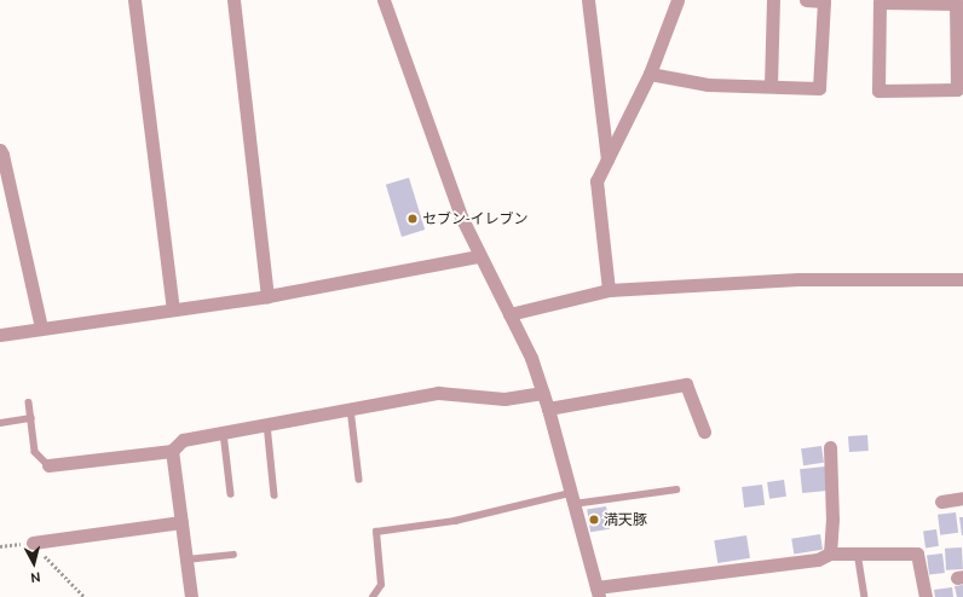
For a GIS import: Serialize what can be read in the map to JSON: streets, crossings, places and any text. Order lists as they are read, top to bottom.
{
  "places": ["セブン-イレブン", "満天豚"],
  "north": "bottom"
}
